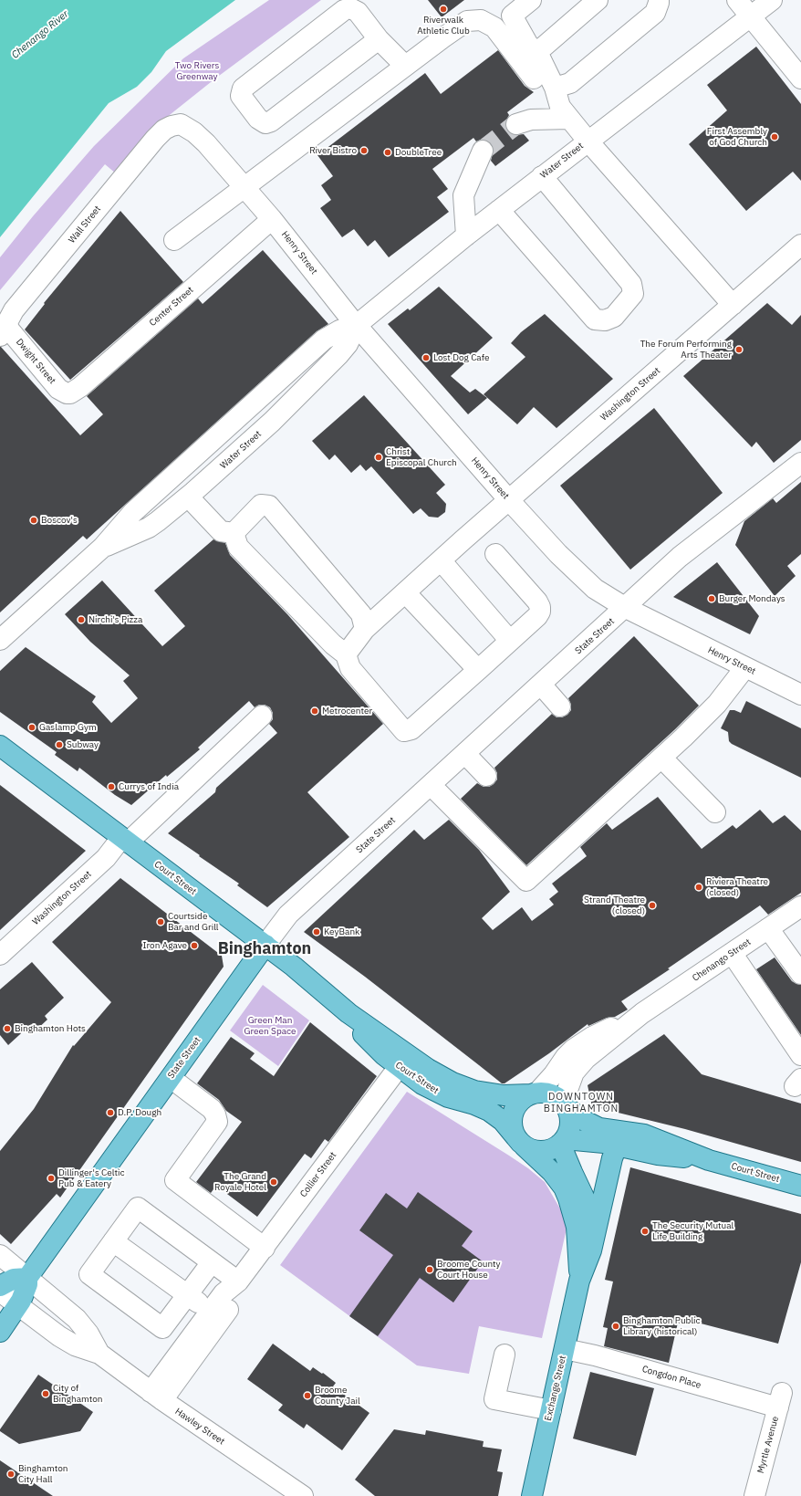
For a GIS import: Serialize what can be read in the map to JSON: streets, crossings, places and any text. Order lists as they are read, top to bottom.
{
  "streets": {
    "main road": ["State Street", "Court Street", "Exchange Street"],
    "street": [
      "Water Street",
      "Wall Street",
      "Henry Street",
      "Center Street",
      "Dwight Street",
      "Washington Street",
      "Chenango Street",
      "Collier Street",
      "Congdon Place",
      "Hawley Street",
      "Myrtle Avenue"
    ]
  },
  "crossings": [
    ["Water Street", "Henry Street"],
    ["Wall Street", "Henry Street"],
    ["Wall Street", "Dwight Street"],
    ["Henry Street", "Center Street"],
    ["Henry Street", "Washington Street"],
    ["Henry Street", "State Street"],
    ["Center Street", "Dwight Street"],
    ["Washington Street", "Court Street"],
    ["State Street", "Court Street"],
    ["State Street", "Hawley Street"],
    ["Court Street", "Chenango Street"],
    ["Court Street", "Collier Street"],
    ["Court Street", "Exchange Street"],
    ["Chenango Street", "Exchange Street"],
    ["Collier Street", "Hawley Street"],
    ["Congdon Place", "Exchange Street"],
    ["Congdon Place", "Myrtle Avenue"]
  ],
  "districts": ["Binghamton", "DOWNTOWN BINGHAMTON"],
  "water": ["Chenango River"],
  "parks": ["Two Rivers Greenway", "Green Man Green Space"],
  "places": [
    "Riverwalk Athletic Club",
    "First Assembly of God Church",
    "River Bistro",
    "DoubleTree",
    "The Forum Performing Arts Theater",
    "Lost Dog Cafe",
    "Christ Episcopal Church",
    "Boscov's",
    "Burger Mondays",
    "Nirchi's Pizza",
    "Metrocenter",
    "Gaslamp Gym",
    "Subway",
    "Currys of India",
    "Riviera Theatre (closed)",
    "Strand Theatre (closed)",
    "Courtside Bar and Grill",
    "KeyBank",
    "Iron Agave",
    "Binghamton Hots",
    "D.P. Dough",
    "Dillinger's Celtic Pub & Eatery",
    "The Grand Royale Hotel",
    "The Security Mutual Life Building",
    "Broome County Court House",
    "Binghamton Public Library (historical)",
    "City of Binghamton",
    "Broome County Jail",
    "Binghamton City Hall"
  ]
}
